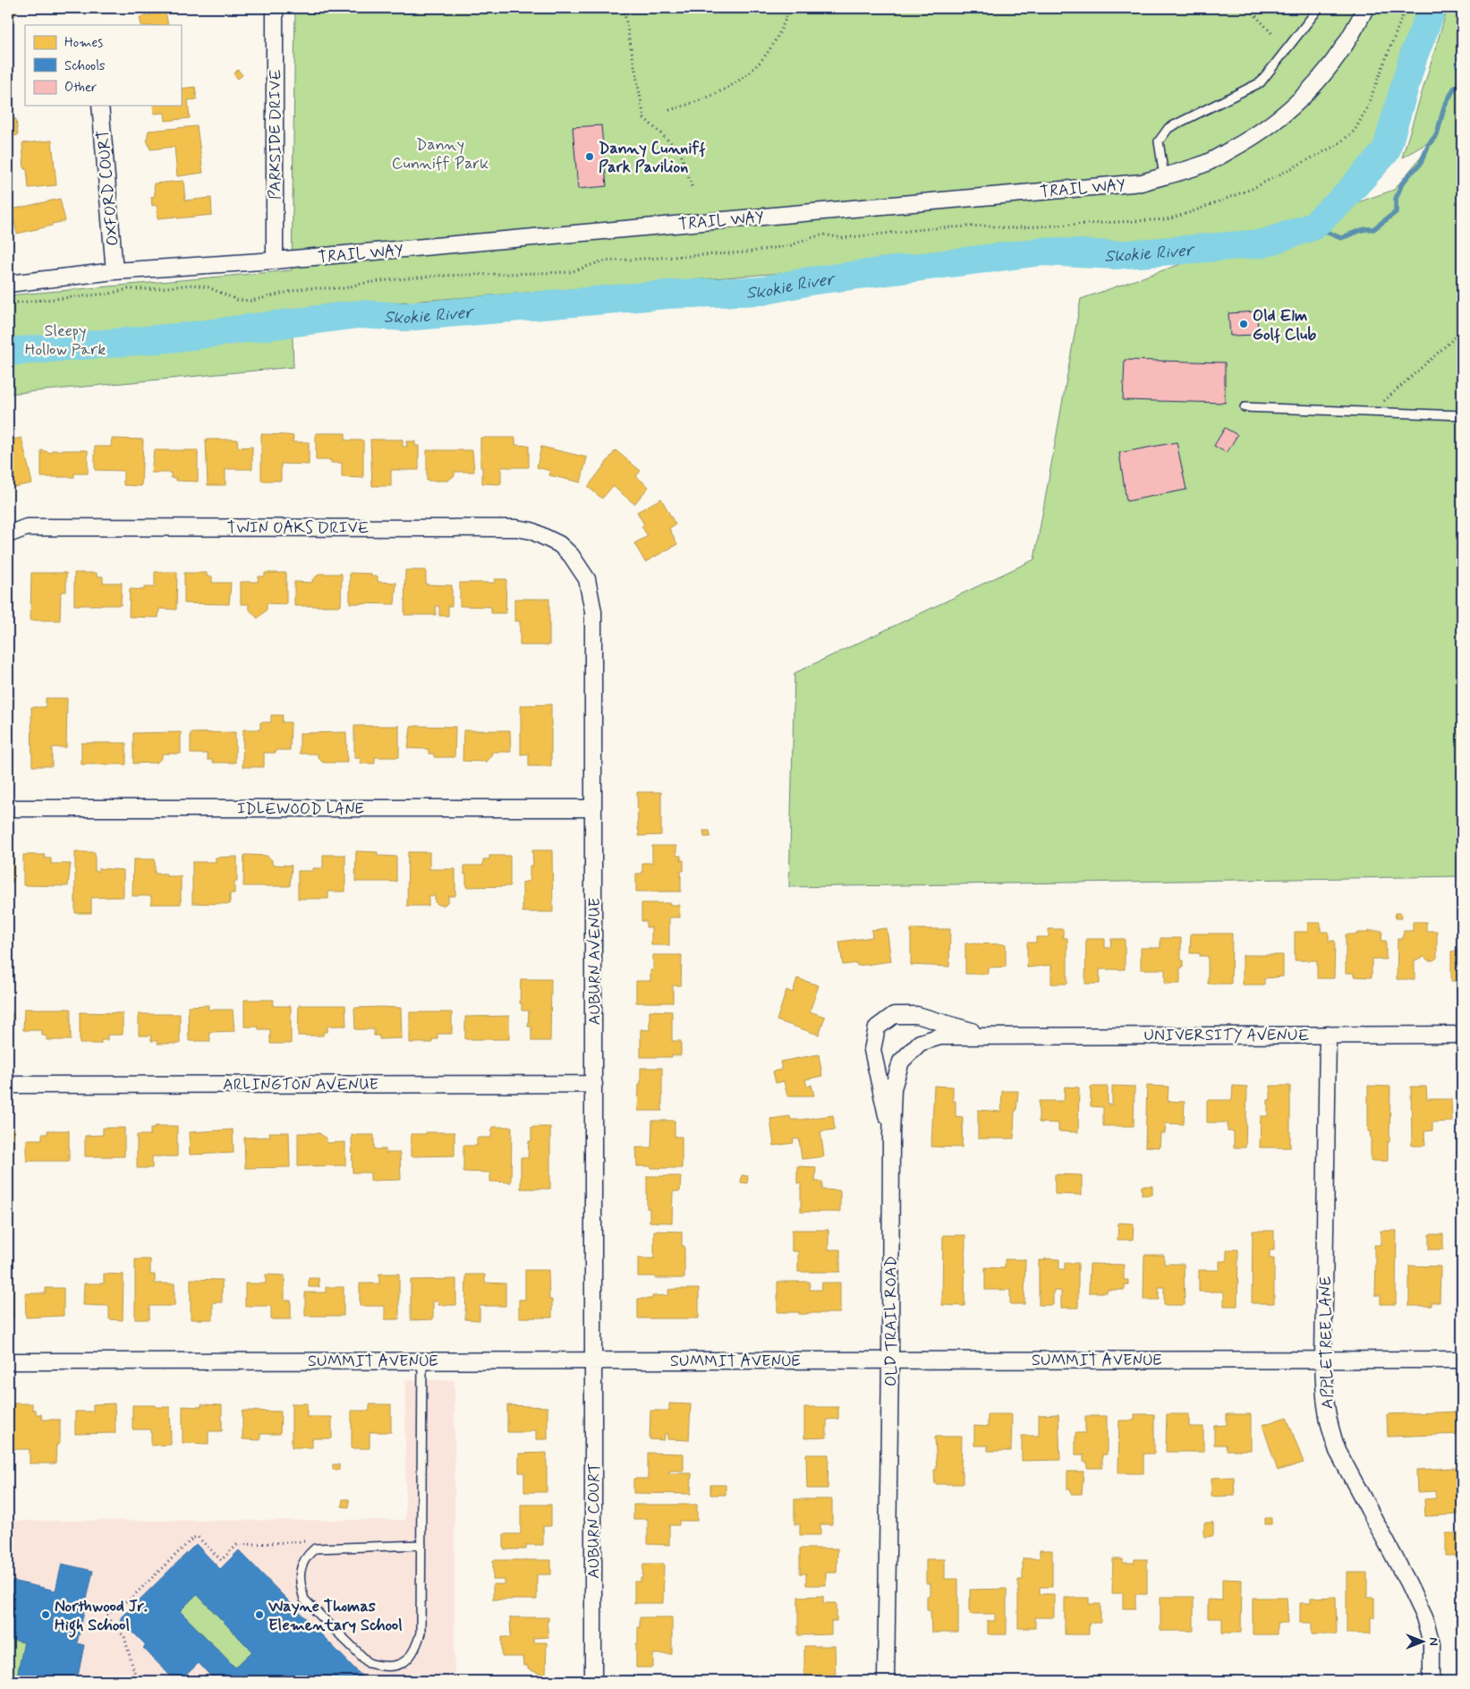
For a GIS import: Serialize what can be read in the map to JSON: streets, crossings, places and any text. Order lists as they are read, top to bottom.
{
  "streets": {
    "street": [
      "PARKSIDE DRIVE",
      "OXFORD COURT",
      "TRAIL WAY",
      "TWIN OAKS DRIVE",
      "IDLEWOOD LANE",
      "AUBURN AVENUE",
      "UNIVERSITY AVENUE",
      "ARLINGTON AVENUE",
      "OLD TRAIL ROAD",
      "APPLETREE LANE",
      "SUMMIT AVENUE",
      "AUBURN COURT"
    ]
  },
  "crossings": [
    ["PARKSIDE DRIVE", "TRAIL WAY"],
    ["OXFORD COURT", "TRAIL WAY"],
    ["TWIN OAKS DRIVE", "AUBURN AVENUE"],
    ["IDLEWOOD LANE", "AUBURN AVENUE"],
    ["AUBURN AVENUE", "ARLINGTON AVENUE"],
    ["AUBURN AVENUE", "SUMMIT AVENUE"],
    ["AUBURN AVENUE", "AUBURN COURT"],
    ["UNIVERSITY AVENUE", "OLD TRAIL ROAD"],
    ["UNIVERSITY AVENUE", "APPLETREE LANE"],
    ["OLD TRAIL ROAD", "SUMMIT AVENUE"],
    ["APPLETREE LANE", "SUMMIT AVENUE"],
    ["SUMMIT AVENUE", "AUBURN COURT"]
  ],
  "water": ["Skokie River"],
  "parks": ["Danny Cunniff Park", "Sleepy Hollow Park"],
  "places": [
    "Danny Cunniff Park Pavilion",
    "Old Elm Golf Club",
    "Northwood Jr. High School",
    "Wayne Thomas Elementary School"
  ],
  "legend": ["Homes", "Schools", "Other"],
  "north": "right"
}
